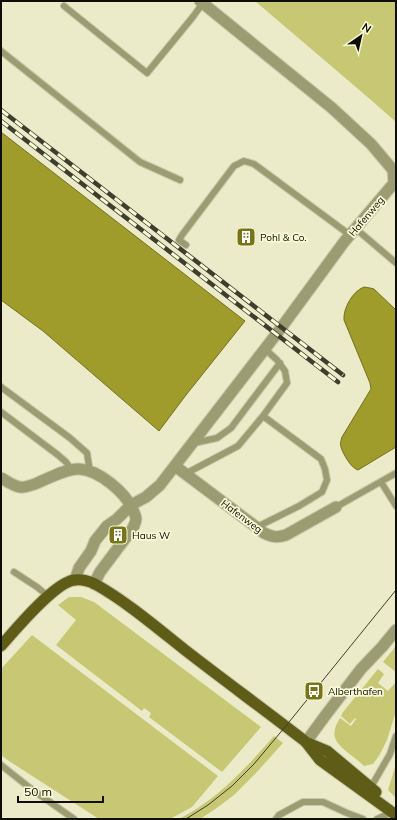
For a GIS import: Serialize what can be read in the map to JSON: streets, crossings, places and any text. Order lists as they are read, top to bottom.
{
  "streets": {
    "street": ["Hafenweg"]
  },
  "places": {
    "building": ["Pohl & Co.", "Haus W"],
    "bus stop": ["Alberthafen"]
  },
  "scale_bar": "50 m",
  "north": "top right"
}
